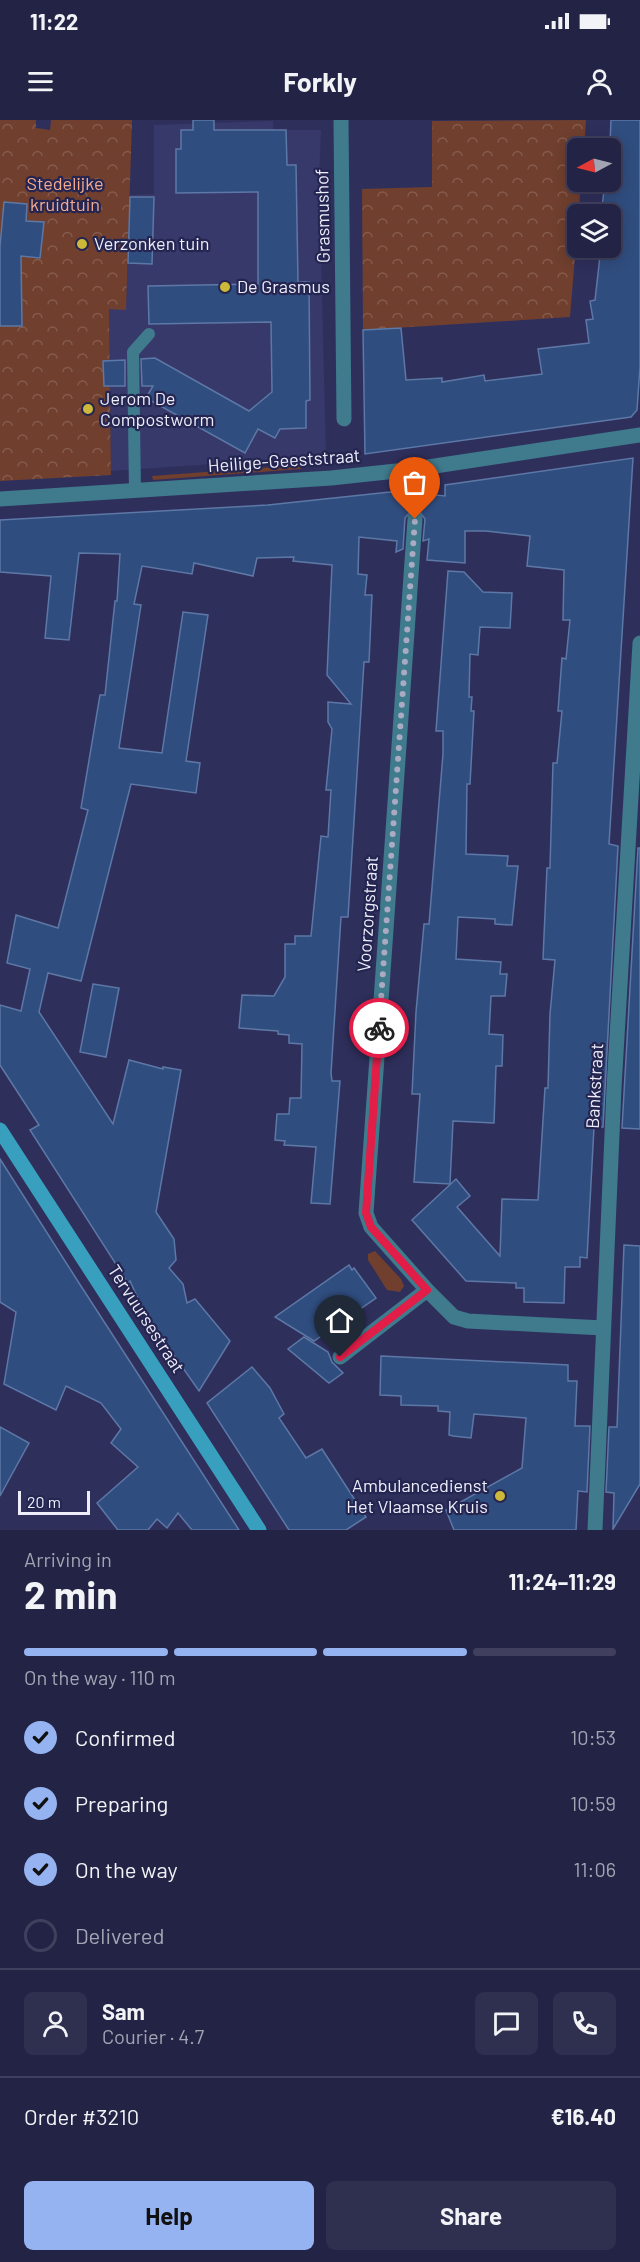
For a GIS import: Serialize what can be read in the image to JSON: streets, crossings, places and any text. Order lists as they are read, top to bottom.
{
  "streets": {
    "street": [
      "Grasmushof",
      "Heilige-Geeststraat",
      "Voorzorgstraat",
      "Bankstraat",
      "Tervuursestraat"
    ]
  },
  "crossings": [
    ["Voorzorgstraat", "Bankstraat"]
  ],
  "parks": ["Stedelijke kruidtuin"],
  "places": [
    "Verzonken tuin",
    "De Grasmus",
    "Jerom De Compostworm",
    "Ambulancedienst Het Vlaamse Kruis"
  ],
  "scale_bar": "20 m",
  "north": "left",
  "page": {
    "status": "11:22",
    "header": "Forkly",
    "scale": "20 m",
    "heading": ["2 min", "Arriving in", "11:24–11:29"],
    "panel": [
      "Sam",
      "Courier · 4.7",
      "Order #3210",
      "€16.40"
    ],
    "bar": "On the way · 110 m",
    "list": [
      ["Confirmed", "10:53"],
      ["Preparing", "10:59"],
      ["On the way", "11:06"],
      "Delivered"
    ],
    "buttons": ["Help", "Share"]
  }
}
